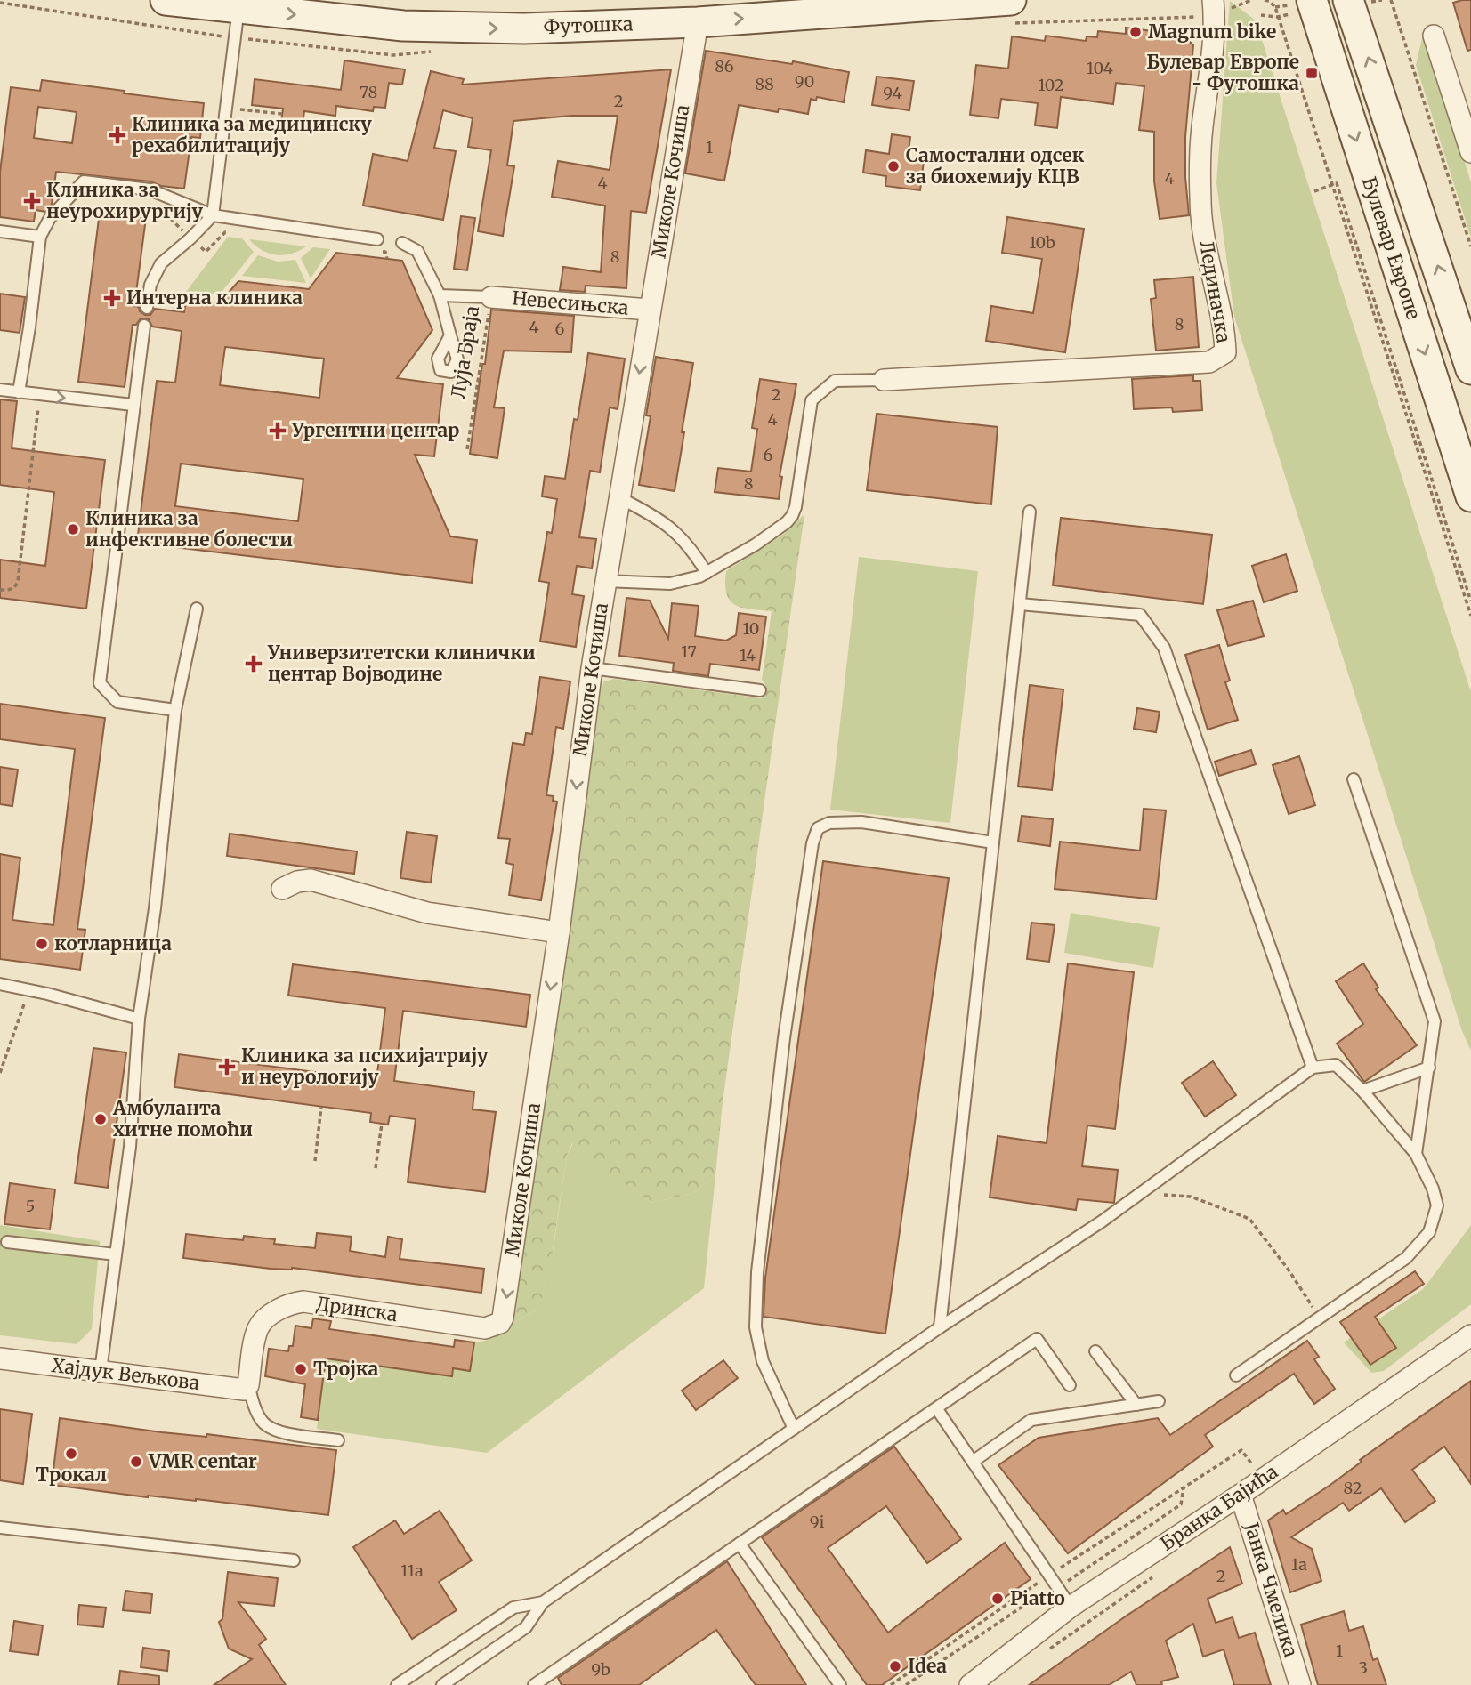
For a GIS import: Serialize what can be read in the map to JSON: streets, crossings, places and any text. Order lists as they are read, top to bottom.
{
  "streets": {
    "main road": ["Футошка", "Булевар Европе"],
    "street": [
      "Миколе Кочиша",
      "Лединачка",
      "Невесињска",
      "Дринска",
      "Хајдук Вељкова",
      "Бранка Бајића",
      "Јанка Чмелика"
    ],
    "lane": ["Луја Браја"]
  },
  "crossings": [
    ["Футошка", "Миколе Кочиша"],
    ["Миколе Кочиша", "Невесињска"],
    ["Миколе Кочиша", "Дринска"],
    ["Невесињска", "Луја Браја"],
    ["Дринска", "Хајдук Вељкова"],
    ["Бранка Бајића", "Јанка Чмелика"]
  ],
  "one_way": ["Футошка", "Миколе Кочиша"],
  "places": {
    "other": [
      "Magnum bike",
      "Самостални одсек за биохемију КЦВ",
      "Клиника за инфективне болести",
      "котларница",
      "Амбуланта хитне помоћи",
      "Тројка",
      "Трокал",
      "VMR centar",
      "Piatto",
      "Idea"
    ],
    "transit": ["Булевар Европе - Футошка"],
    "health": [
      "Клиника за медицинску рехабилитацију",
      "Клиника за неурохирургију",
      "Интерна клиника",
      "Ургентни центар",
      "Универзитетски клинички центар Војводине",
      "Клиника за психијатрију и неурологију"
    ]
  },
  "house_numbers": [
    "86",
    "104",
    "90",
    "88",
    "102",
    "78",
    "94",
    "2",
    "1",
    "4",
    "4",
    "10b",
    "8",
    "8",
    "4",
    "6",
    "2",
    "4",
    "6",
    "8",
    "10",
    "17",
    "14",
    "5",
    "82",
    "9i",
    "1a",
    "11a",
    "2",
    "1",
    "3",
    "9b"
  ]
}
